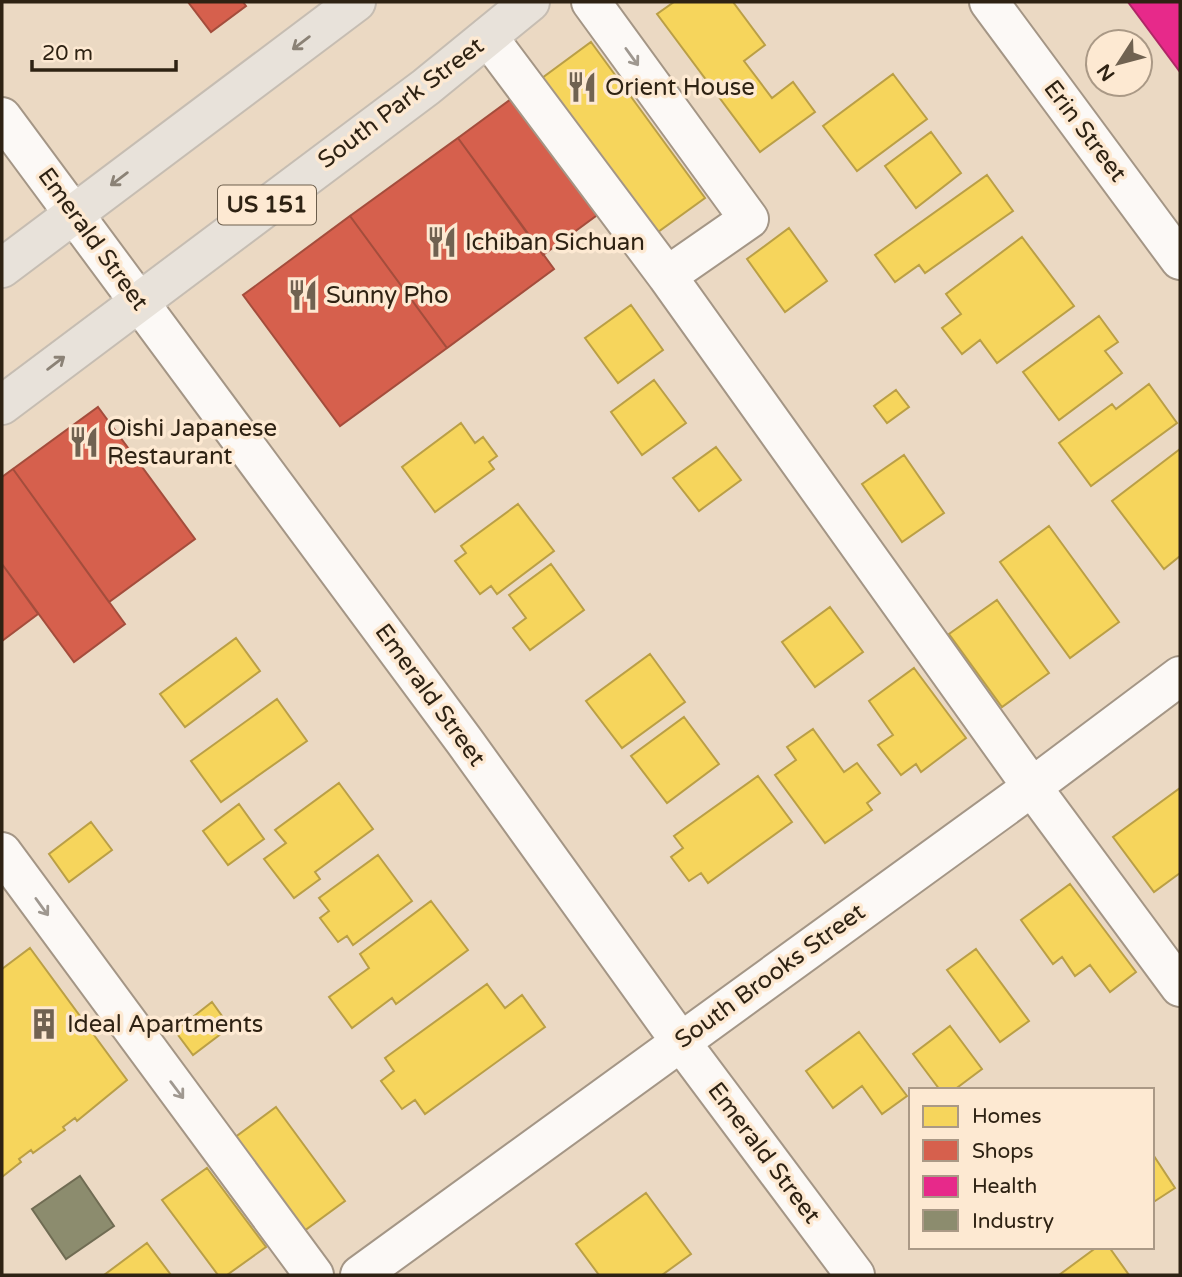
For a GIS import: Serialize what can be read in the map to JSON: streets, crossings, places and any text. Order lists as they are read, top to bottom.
{
  "streets": {
    "main road": ["South Park Street", "US 151"],
    "street": ["Erin Street", "Emerald Street", "South Brooks Street"]
  },
  "crossings": [
    ["South Park Street", "Emerald Street"],
    ["Emerald Street", "South Brooks Street"]
  ],
  "places": {
    "restaurant": [
      "Orient House",
      "Ichiban Sichuan",
      "Sunny Pho",
      "Oishi Japanese Restaurant"
    ],
    "building": ["Ideal Apartments"]
  },
  "legend": [
    "Homes",
    "Shops",
    "Health",
    "Industry"
  ],
  "scale_bar": "20 m",
  "north": "bottom left"
}
